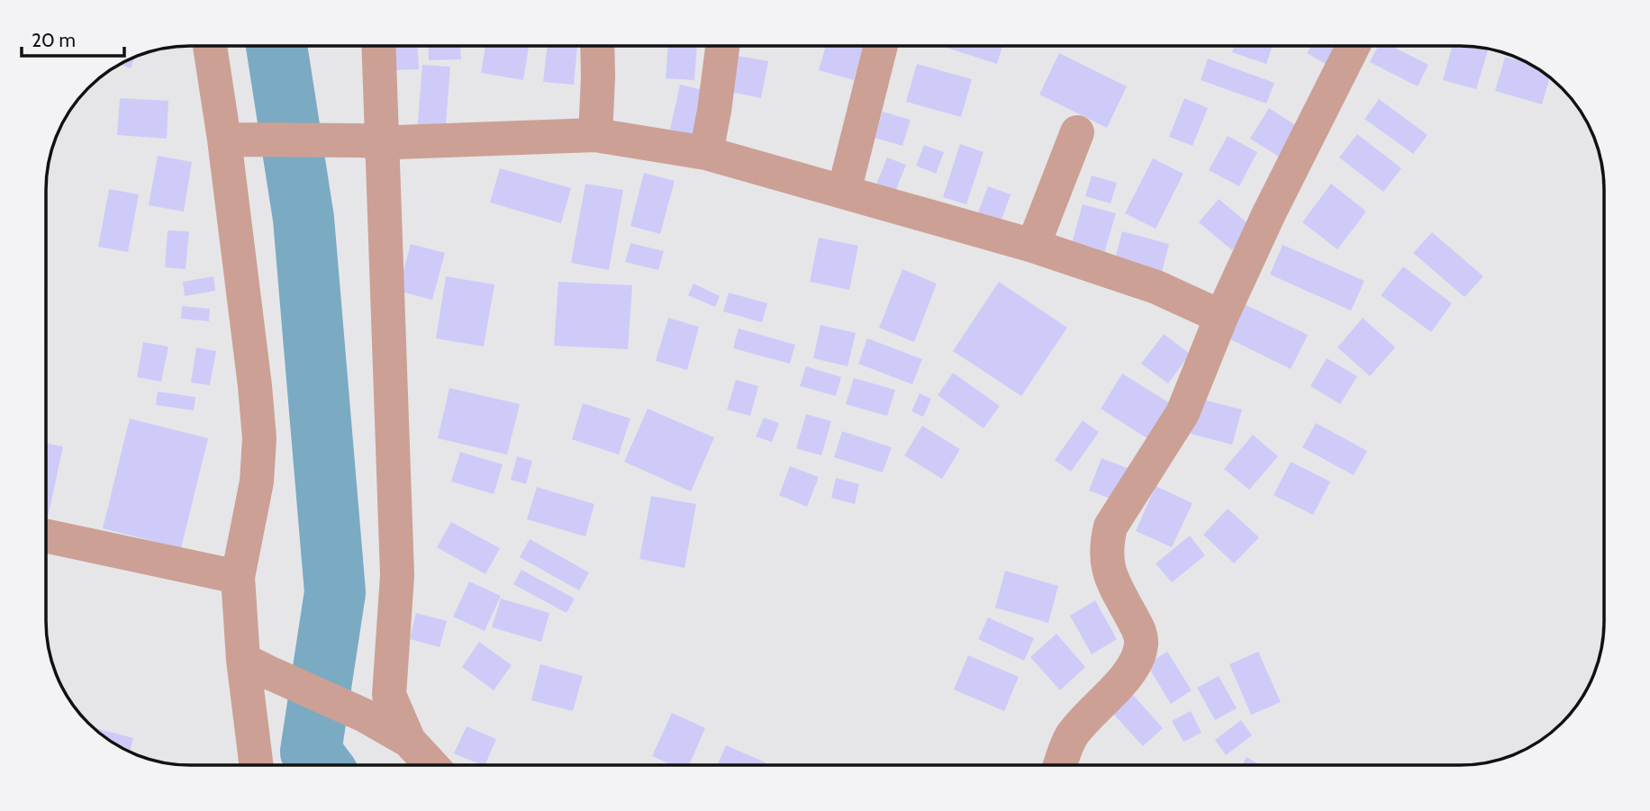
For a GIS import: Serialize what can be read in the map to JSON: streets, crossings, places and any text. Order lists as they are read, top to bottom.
{
  "scale_bar": "20 m"
}
